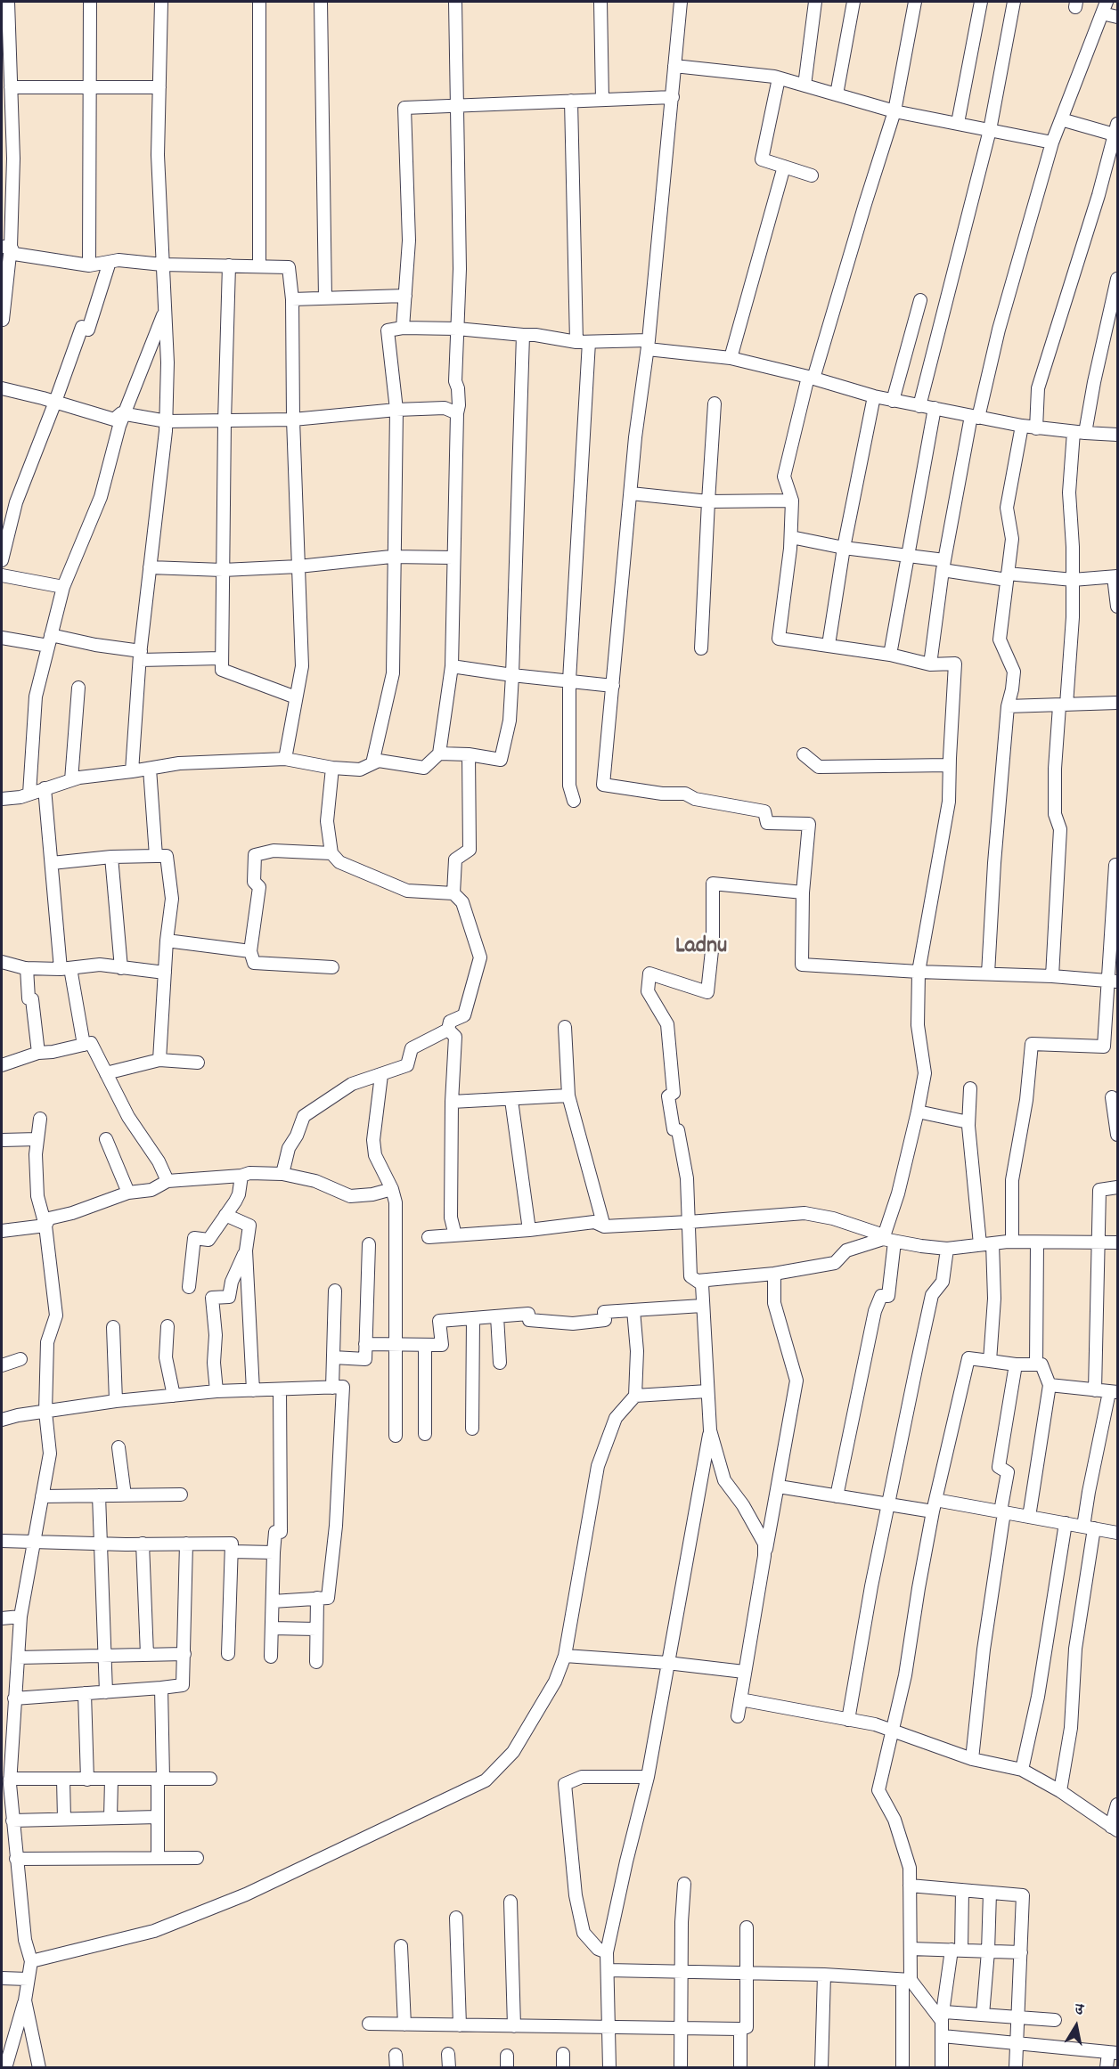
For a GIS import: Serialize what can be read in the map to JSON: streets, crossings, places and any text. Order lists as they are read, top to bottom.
{
  "districts": ["Ladnu"],
  "north": "top"
}
